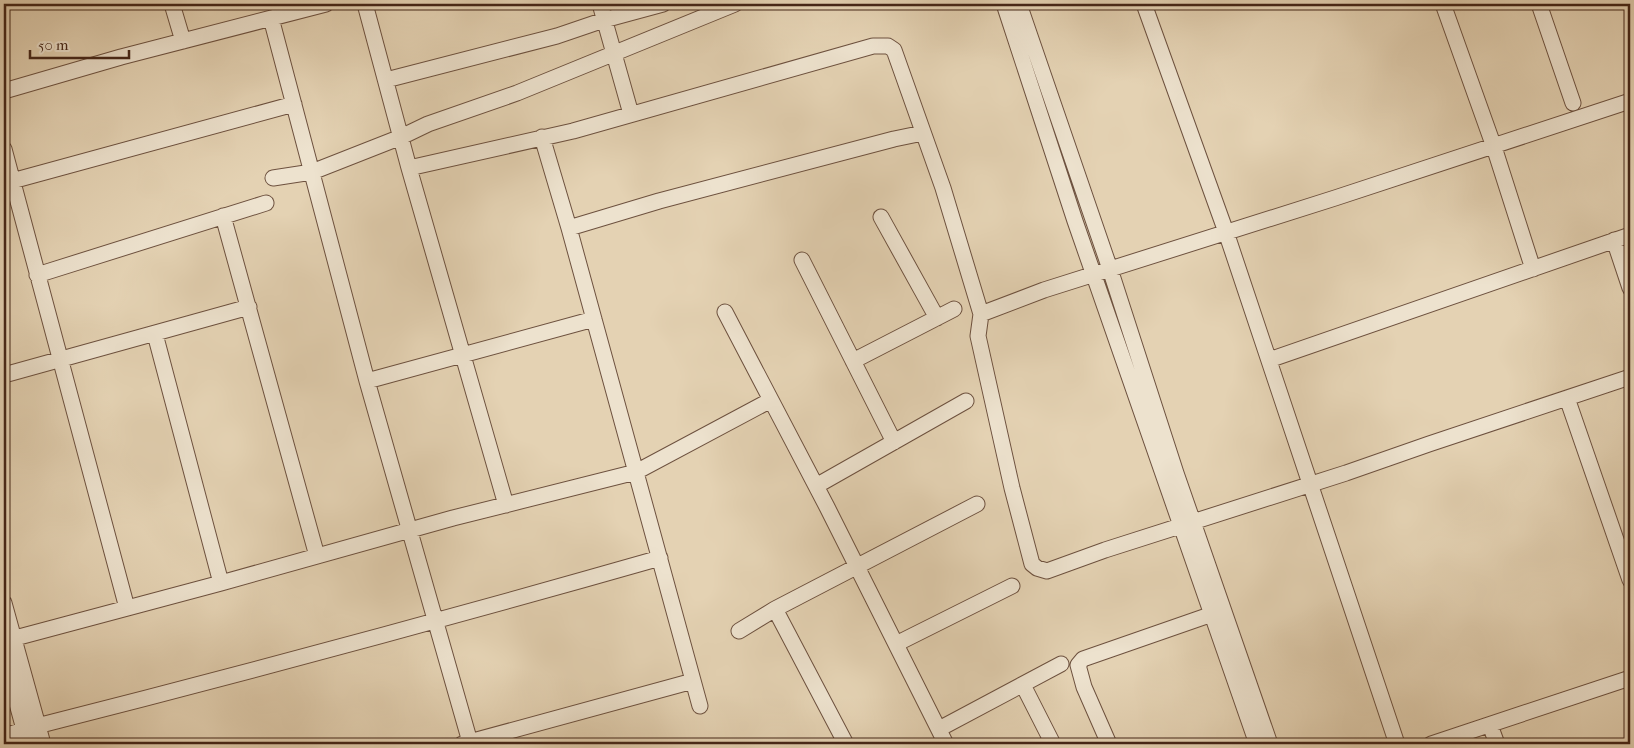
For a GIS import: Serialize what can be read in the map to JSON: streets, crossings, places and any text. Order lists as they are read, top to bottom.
{
  "scale_bar": "50 m"
}
